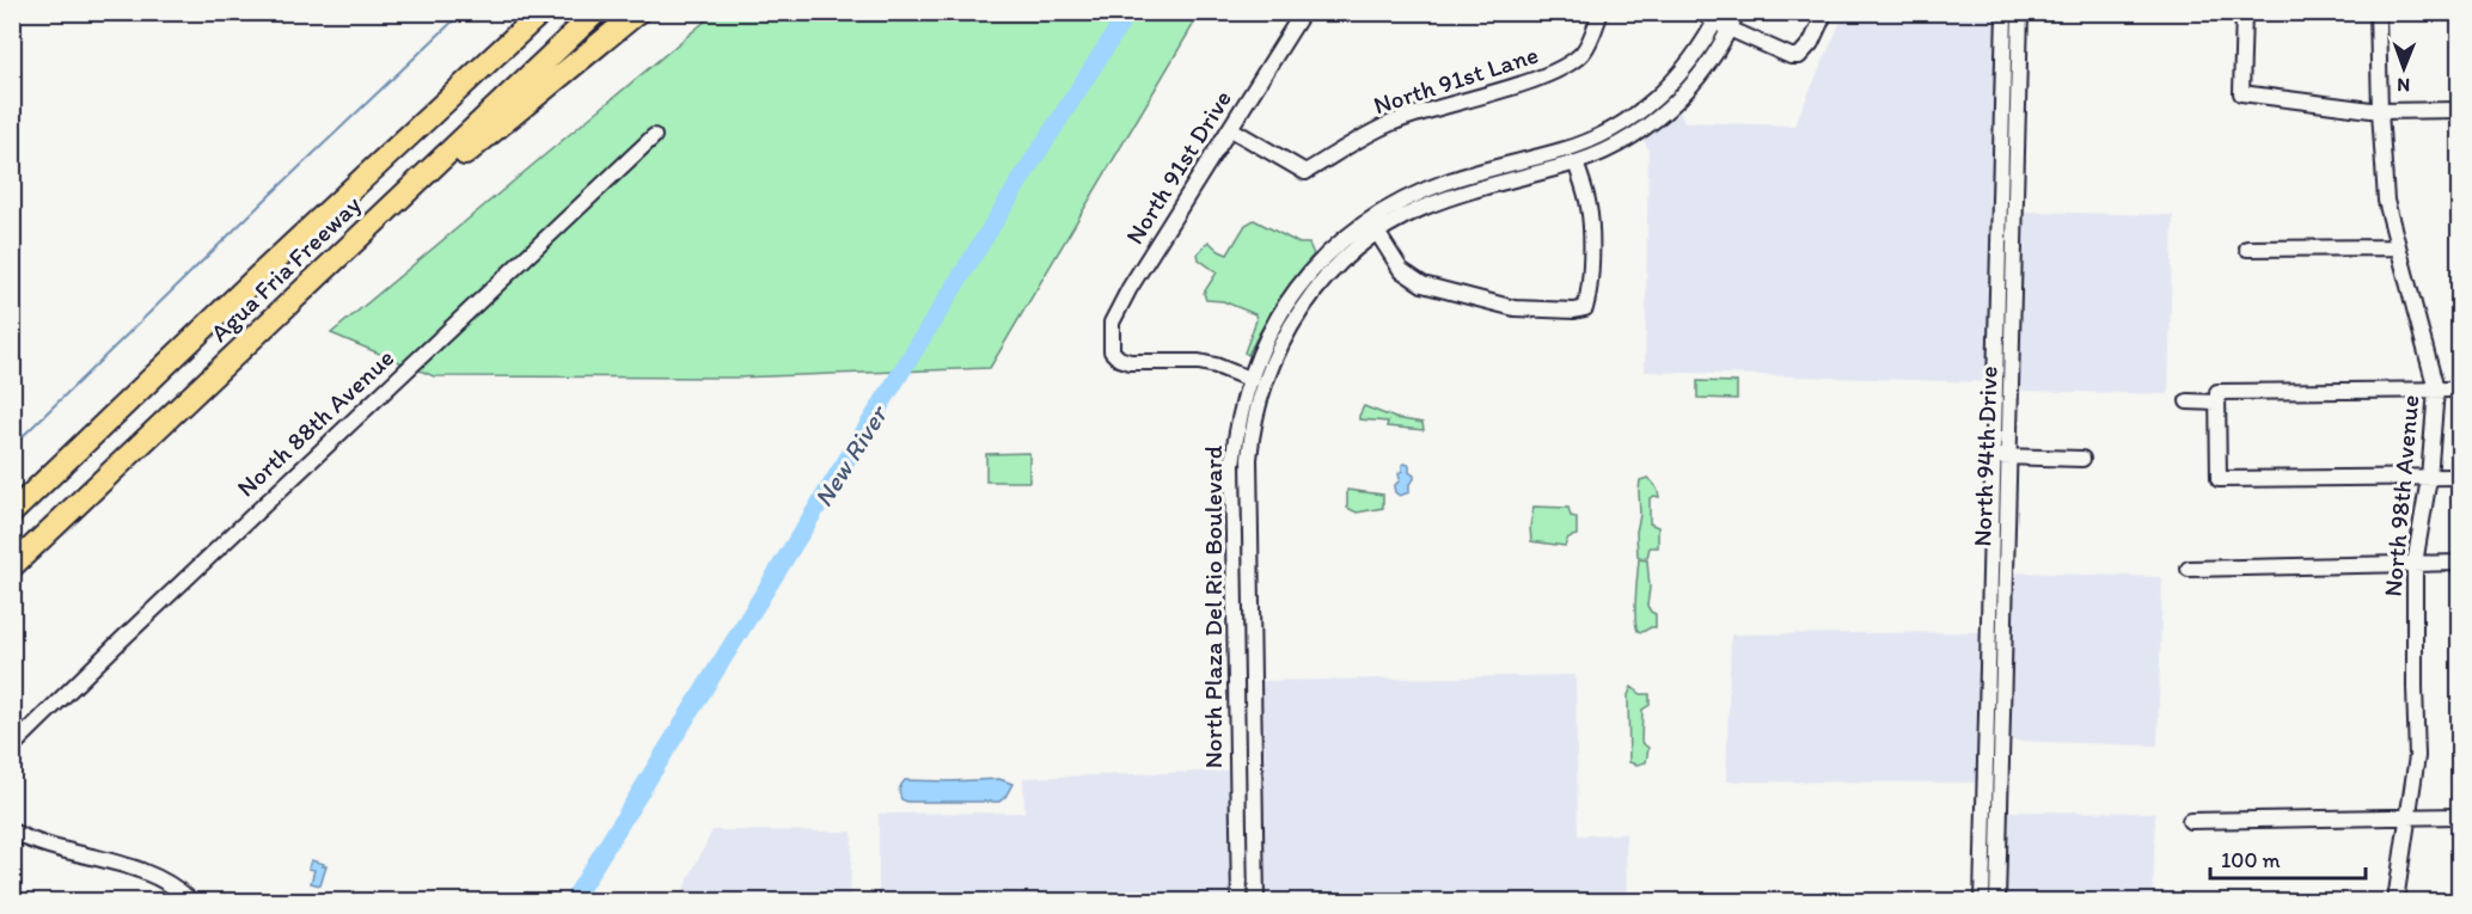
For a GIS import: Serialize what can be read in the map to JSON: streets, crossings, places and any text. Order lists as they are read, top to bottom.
{
  "streets": {
    "highway": ["Agua Fria Freeway"],
    "street": [
      "North 91st Lane",
      "North 91st Drive",
      "North 88th Avenue",
      "North 94th Drive",
      "North 98th Avenue",
      "North Plaza Del Rio Boulevard"
    ]
  },
  "crossings": [
    ["North 91st Lane", "North 91st Drive"],
    ["North 91st Drive", "North Plaza Del Rio Boulevard"]
  ],
  "water": ["New River"],
  "scale_bar": "100 m",
  "north": "bottom"
}
